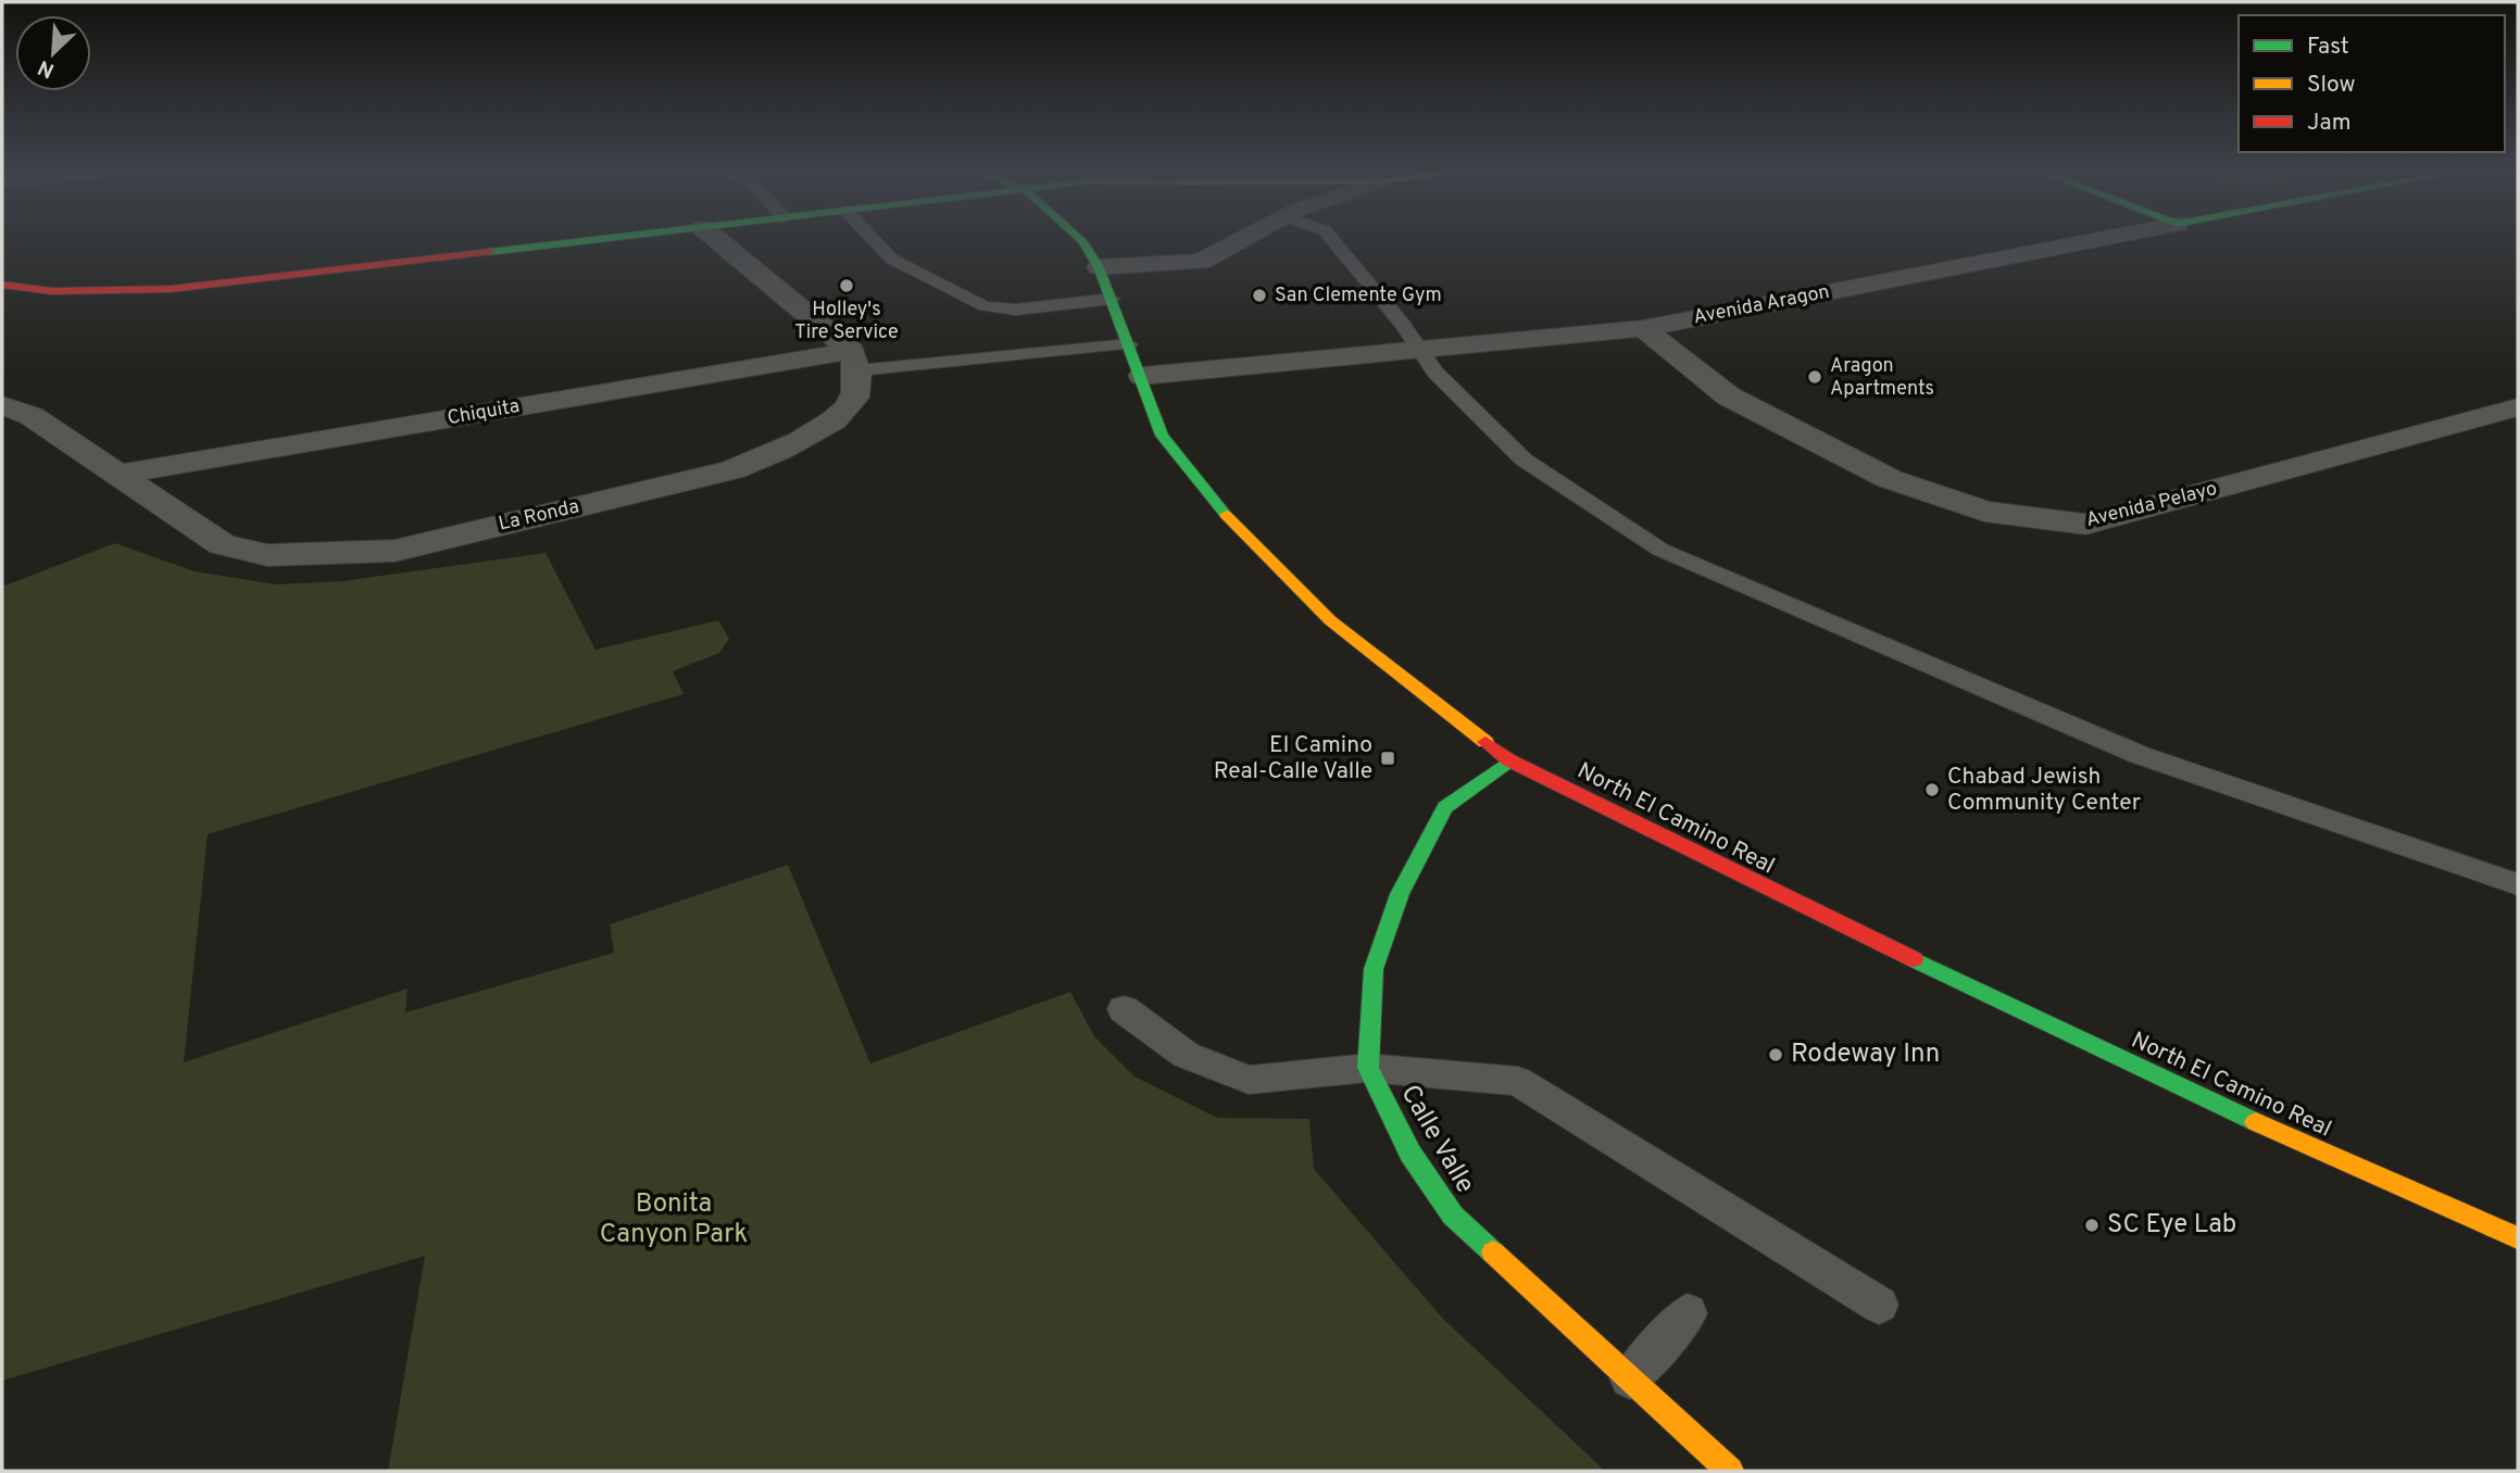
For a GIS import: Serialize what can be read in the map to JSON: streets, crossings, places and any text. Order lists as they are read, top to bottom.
{
  "streets": {
    "street": [
      "Avenida Aragon",
      "Chiquita",
      "Avenida Pelayo",
      "La Ronda",
      "North El Camino Real",
      "Calle Valle"
    ]
  },
  "crossings": [
    ["Avenida Aragon", "Avenida Pelayo"],
    ["Avenida Aragon", "North El Camino Real"],
    ["Chiquita", "La Ronda"],
    ["North El Camino Real", "Calle Valle"]
  ],
  "parks": ["Bonita Canyon Park"],
  "places": {
    "other": [
      "Holley's Tire Service",
      "San Clemente Gym",
      "Aragon Apartments",
      "Chabad Jewish Community Center",
      "Rodeway Inn",
      "SC Eye Lab"
    ],
    "transit": ["El Camino Real-Calle Valle"]
  },
  "legend": ["Fast", "Slow", "Jam"],
  "north": "bottom left"
}
